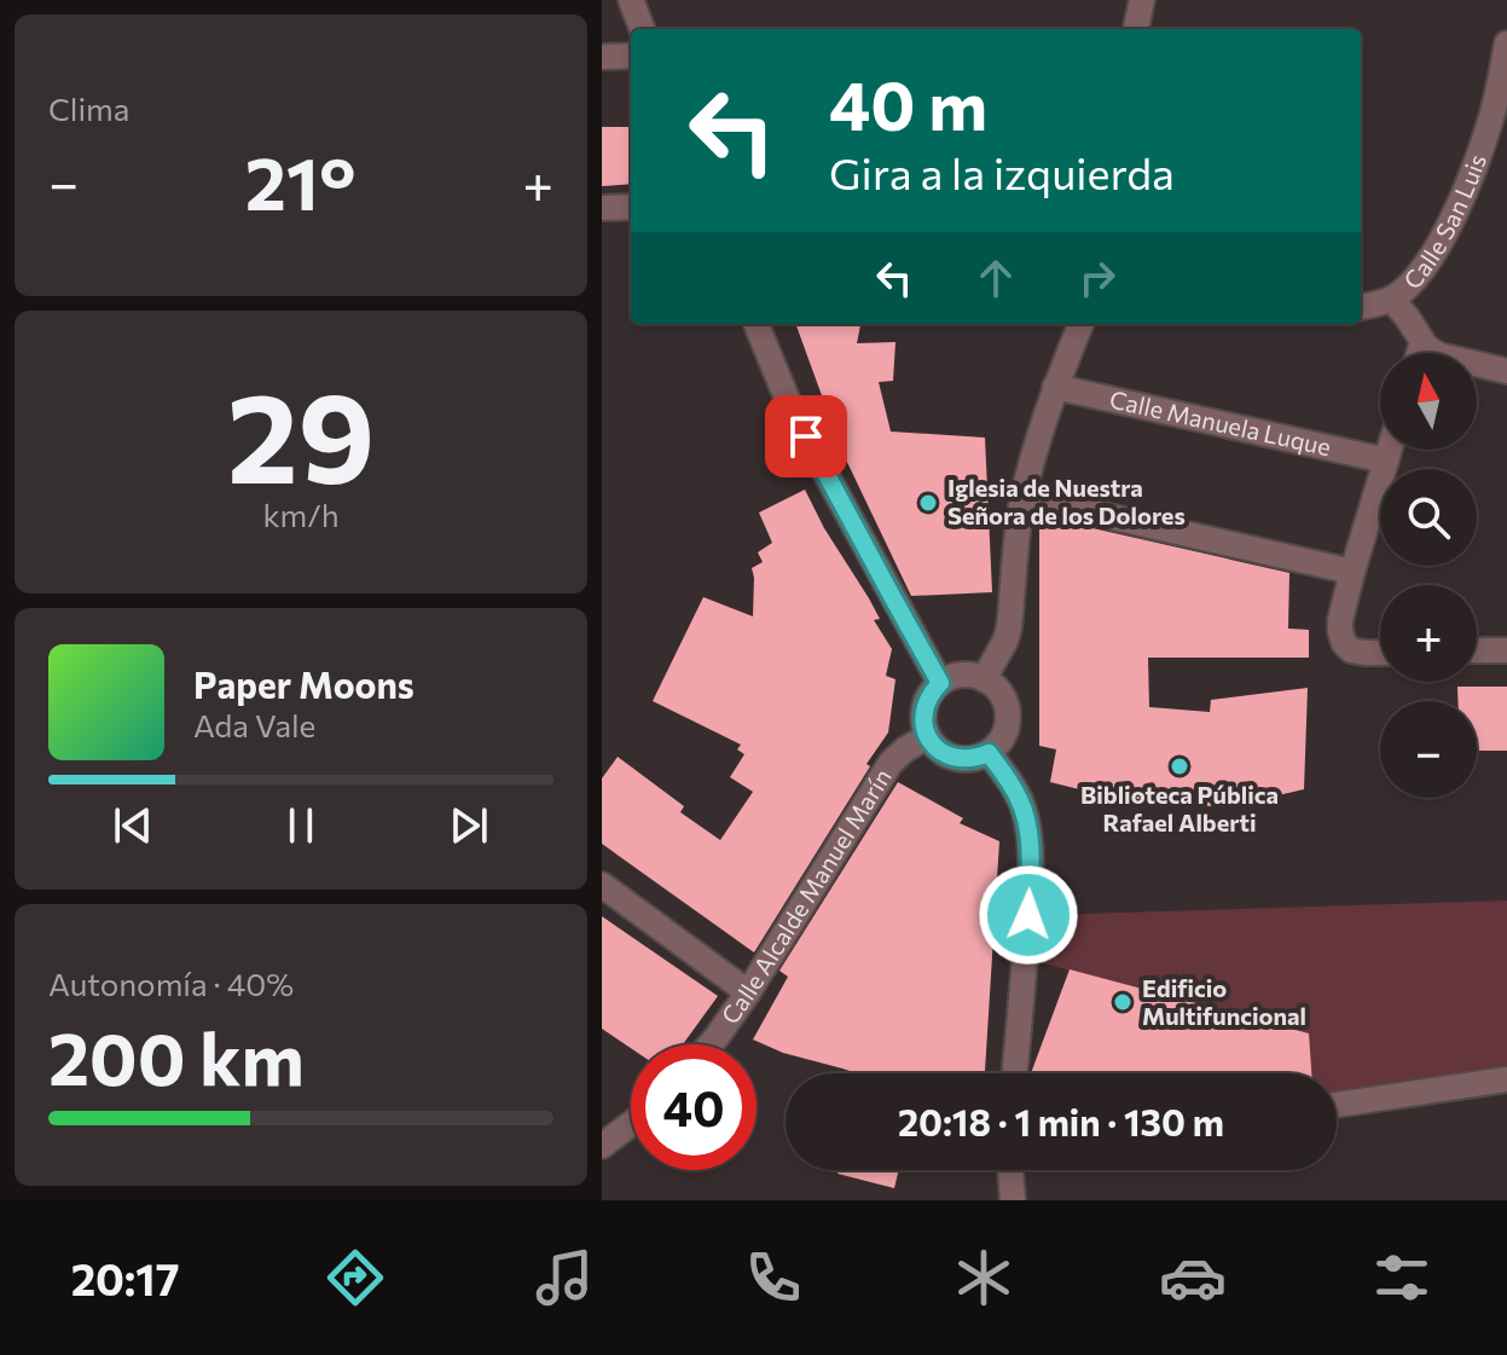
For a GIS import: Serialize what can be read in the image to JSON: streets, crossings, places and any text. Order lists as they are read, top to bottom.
{
  "streets": {
    "street": ["Calle San Luis", "Calle Manuela Luque", "Calle Alcalde Manuel Marín"]
  },
  "places": ["Iglesia de Nuestra Señora de los Dolores", "Biblioteca Pública Rafael Alberti", "Edificio Multifuncional"],
  "north": "top",
  "page": {
    "tile": [
      "Clima",
      ["29", "km/h"],
      ["Autonomía · 40%", "200 km"]
    ],
    "turn": ["40 m", "Gira a la izquierda"],
    "heat": ["−", "21°", "+"],
    "map_buttons": ["+", "−"],
    "song": ["Paper Moons", "Ada Vale"],
    "limit": "40",
    "trip": "20:18 · 1 min · 130 m",
    "tabs": "20:17"
  }
}
